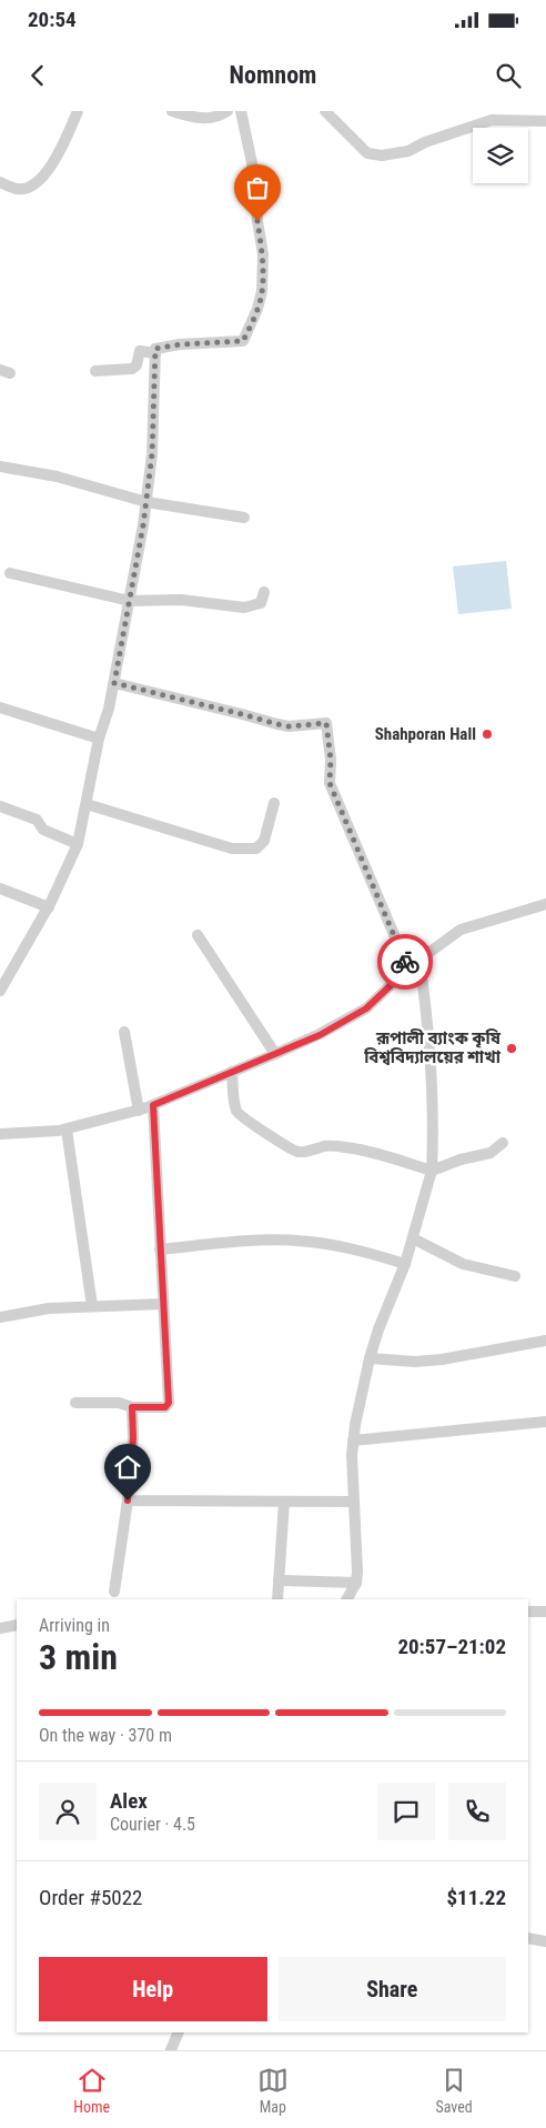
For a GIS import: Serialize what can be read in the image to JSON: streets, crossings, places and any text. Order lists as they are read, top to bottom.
{
  "places": ["Shahporan Hall", "রূপালী ব্যাংক কৃষি বিশ্ববিদ্যালয়ের শাখা"],
  "page": {
    "status": "20:54",
    "header": "Nomnom",
    "heading": ["3 min", "Arriving in", "20:57–21:02"],
    "panel": [
      "Alex",
      "Courier · 4.5",
      "Order #5022",
      "$11.22"
    ],
    "bar": "On the way · 370 m",
    "buttons": ["Help", "Share"],
    "tabs": ["Home", "Map", "Saved"]
  }
}
